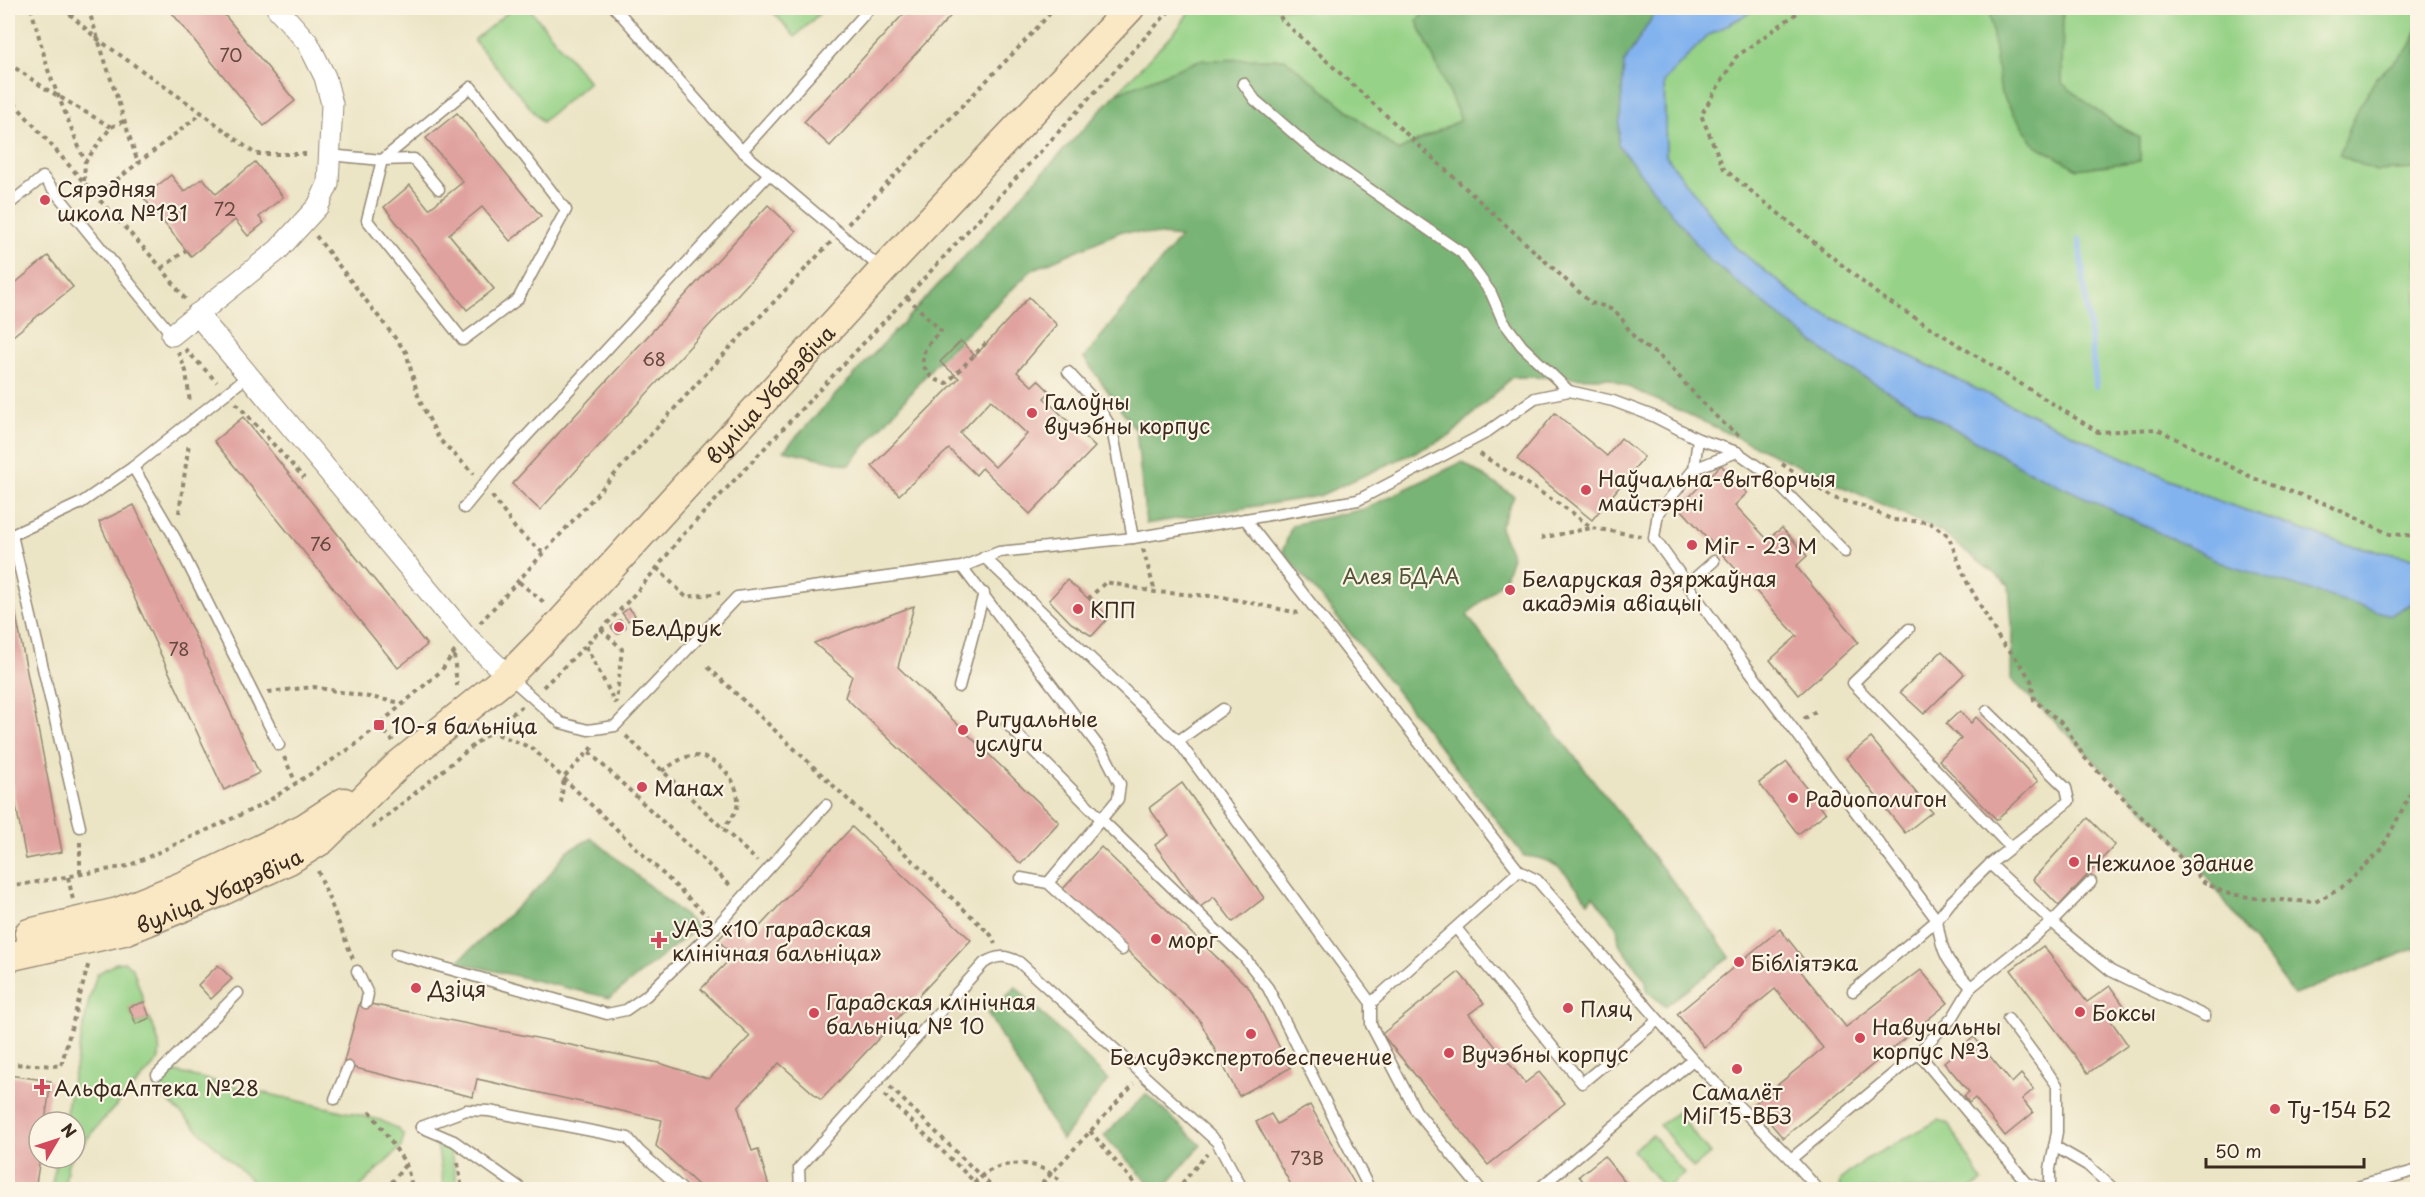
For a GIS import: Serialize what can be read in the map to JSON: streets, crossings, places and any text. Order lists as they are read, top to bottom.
{
  "streets": {
    "main road": ["вуліца Убарэвіча"]
  },
  "parks": ["Алея БДАА"],
  "places": {
    "other": [
      "Сярэдняя школа №131",
      "Галоўны вучэбны корпус",
      "Наўчальна-вытворчыя майстэрні",
      "Міг - 23 М",
      "Беларуская дзяржаўная акадэмія авіацыі",
      "КПП",
      "БелДрук",
      "Ритуальные услуги",
      "Манах",
      "Радиополигон",
      "Нежилое здание",
      "морг",
      "Бібліятэка",
      "Дзіця",
      "Пляц",
      "Боксы",
      "Гарадская клінічная бальніца № 10",
      "Белсудэкспертобеспечение",
      "Навучальны корпус №3",
      "Вучэбны корпус",
      "Самалёт МіГ15-ВБЗ",
      "Ту-154 Б2"
    ],
    "transit": ["10-я бальніца"],
    "health": ["УАЗ «10 гарадская клінічная бальніца»", "АльфаАптека №28"]
  },
  "house_numbers": [
    "70",
    "72",
    "68",
    "76",
    "78",
    "73В"
  ],
  "scale_bar": "50 m",
  "north": "top right"
}
